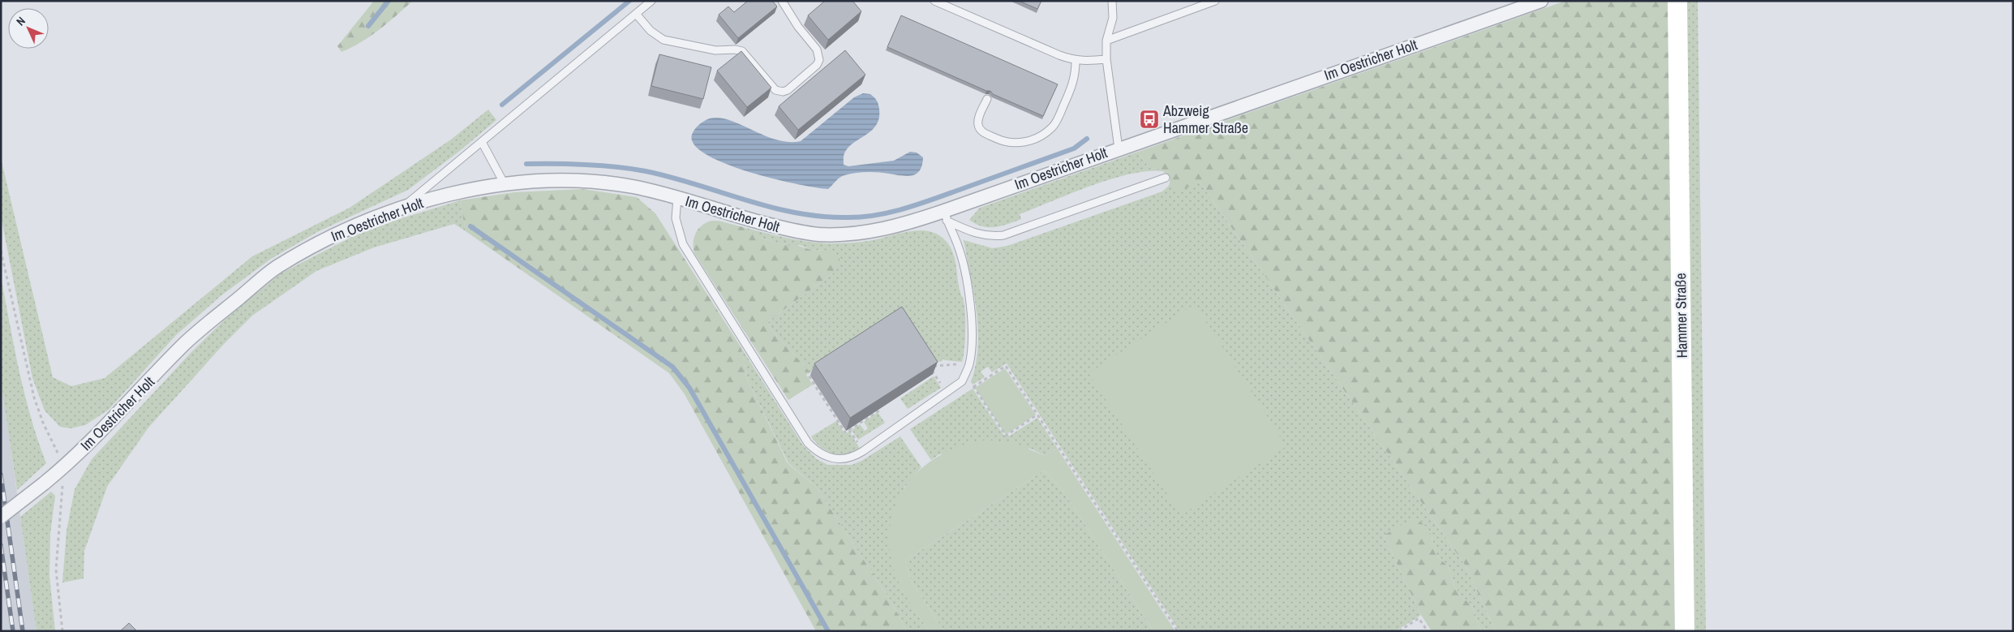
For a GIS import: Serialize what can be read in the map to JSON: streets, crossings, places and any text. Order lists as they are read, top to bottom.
{
  "streets": {
    "main road": ["Hammer Straße"],
    "street": ["Im Oestricher Holt"]
  },
  "places": {
    "bus stop": ["Abzweig Hammer Straße"]
  },
  "north": "top left"
}
